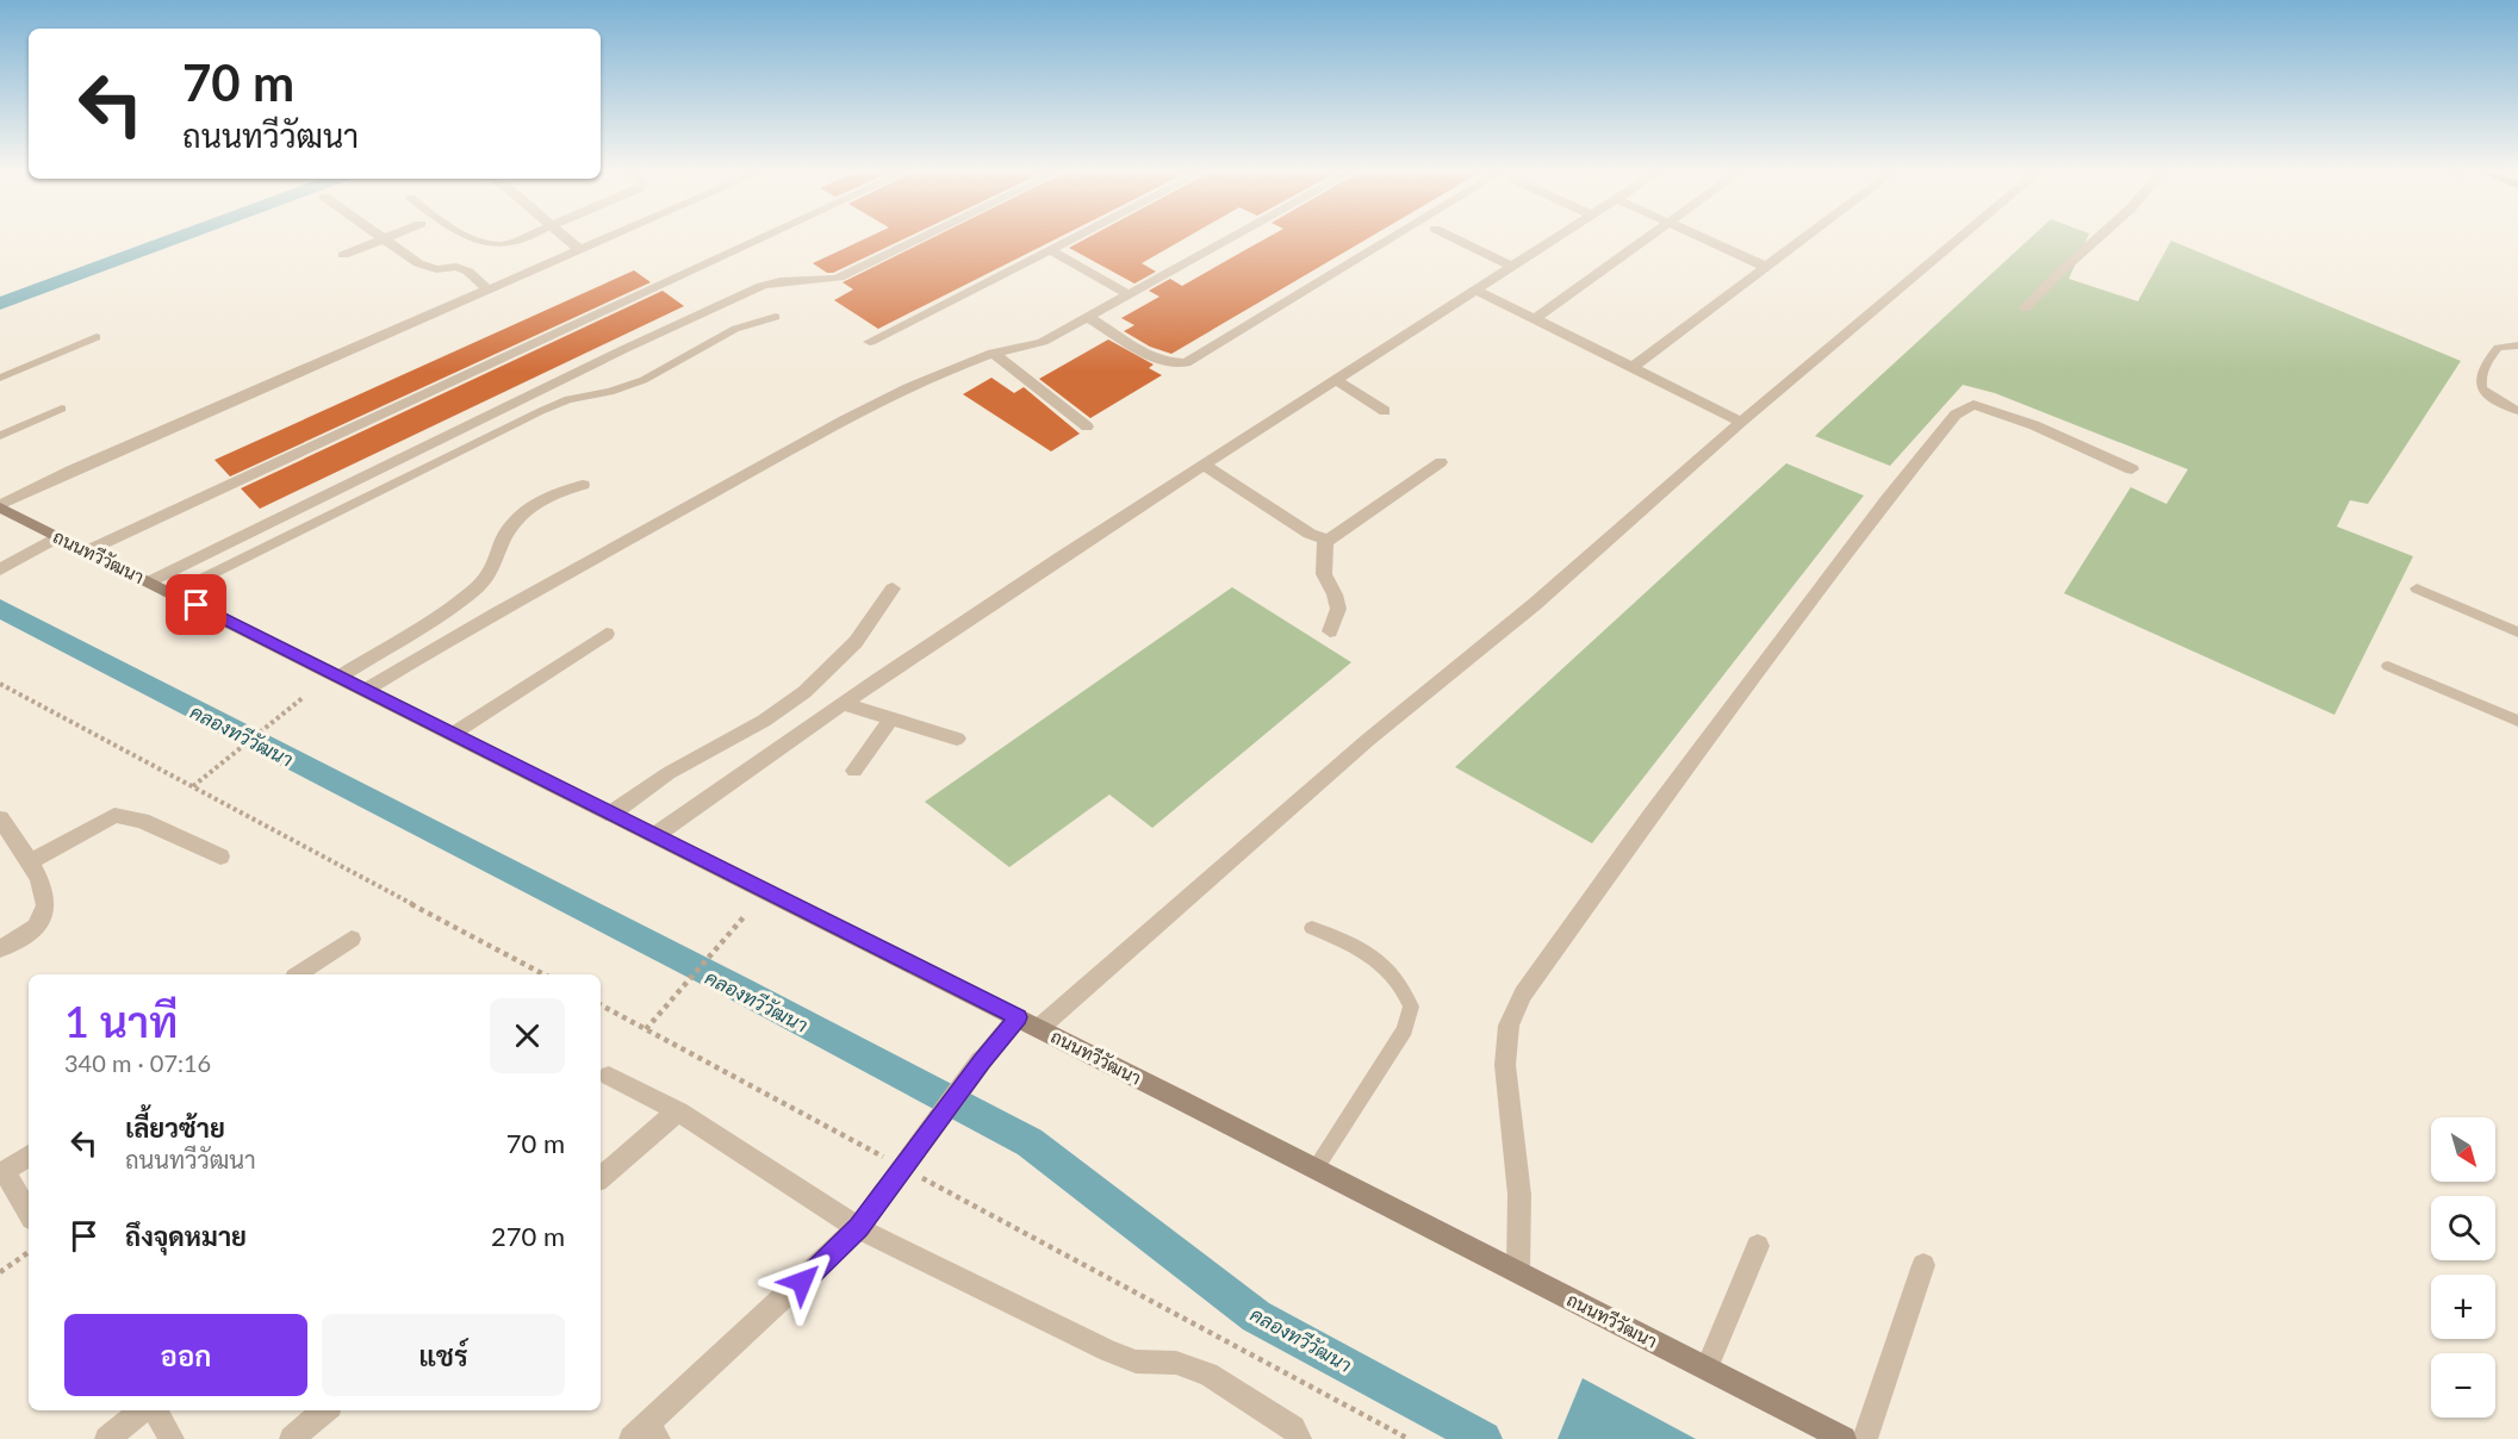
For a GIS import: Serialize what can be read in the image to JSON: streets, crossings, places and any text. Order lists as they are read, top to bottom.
{
  "streets": {
    "main road": ["ถนนทวีวัฒนา"]
  },
  "water": ["คลองทวีวัฒนา"],
  "north": "bottom right",
  "page": {
    "turn": ["70 m", "ถนนทวีวัฒนา"],
    "heading": ["1 นาที", "340 m · 07:16"],
    "list": [
      {
        "name": "เลี้ยวซ้าย",
        "note": "ถนนทวีวัฒนา",
        "value": "70 m"
      },
      {
        "name": "ถึงจุดหมาย",
        "value": "270 m"
      }
    ],
    "map_buttons": ["+", "−"],
    "buttons": ["ออก", "แชร์"]
  }
}
